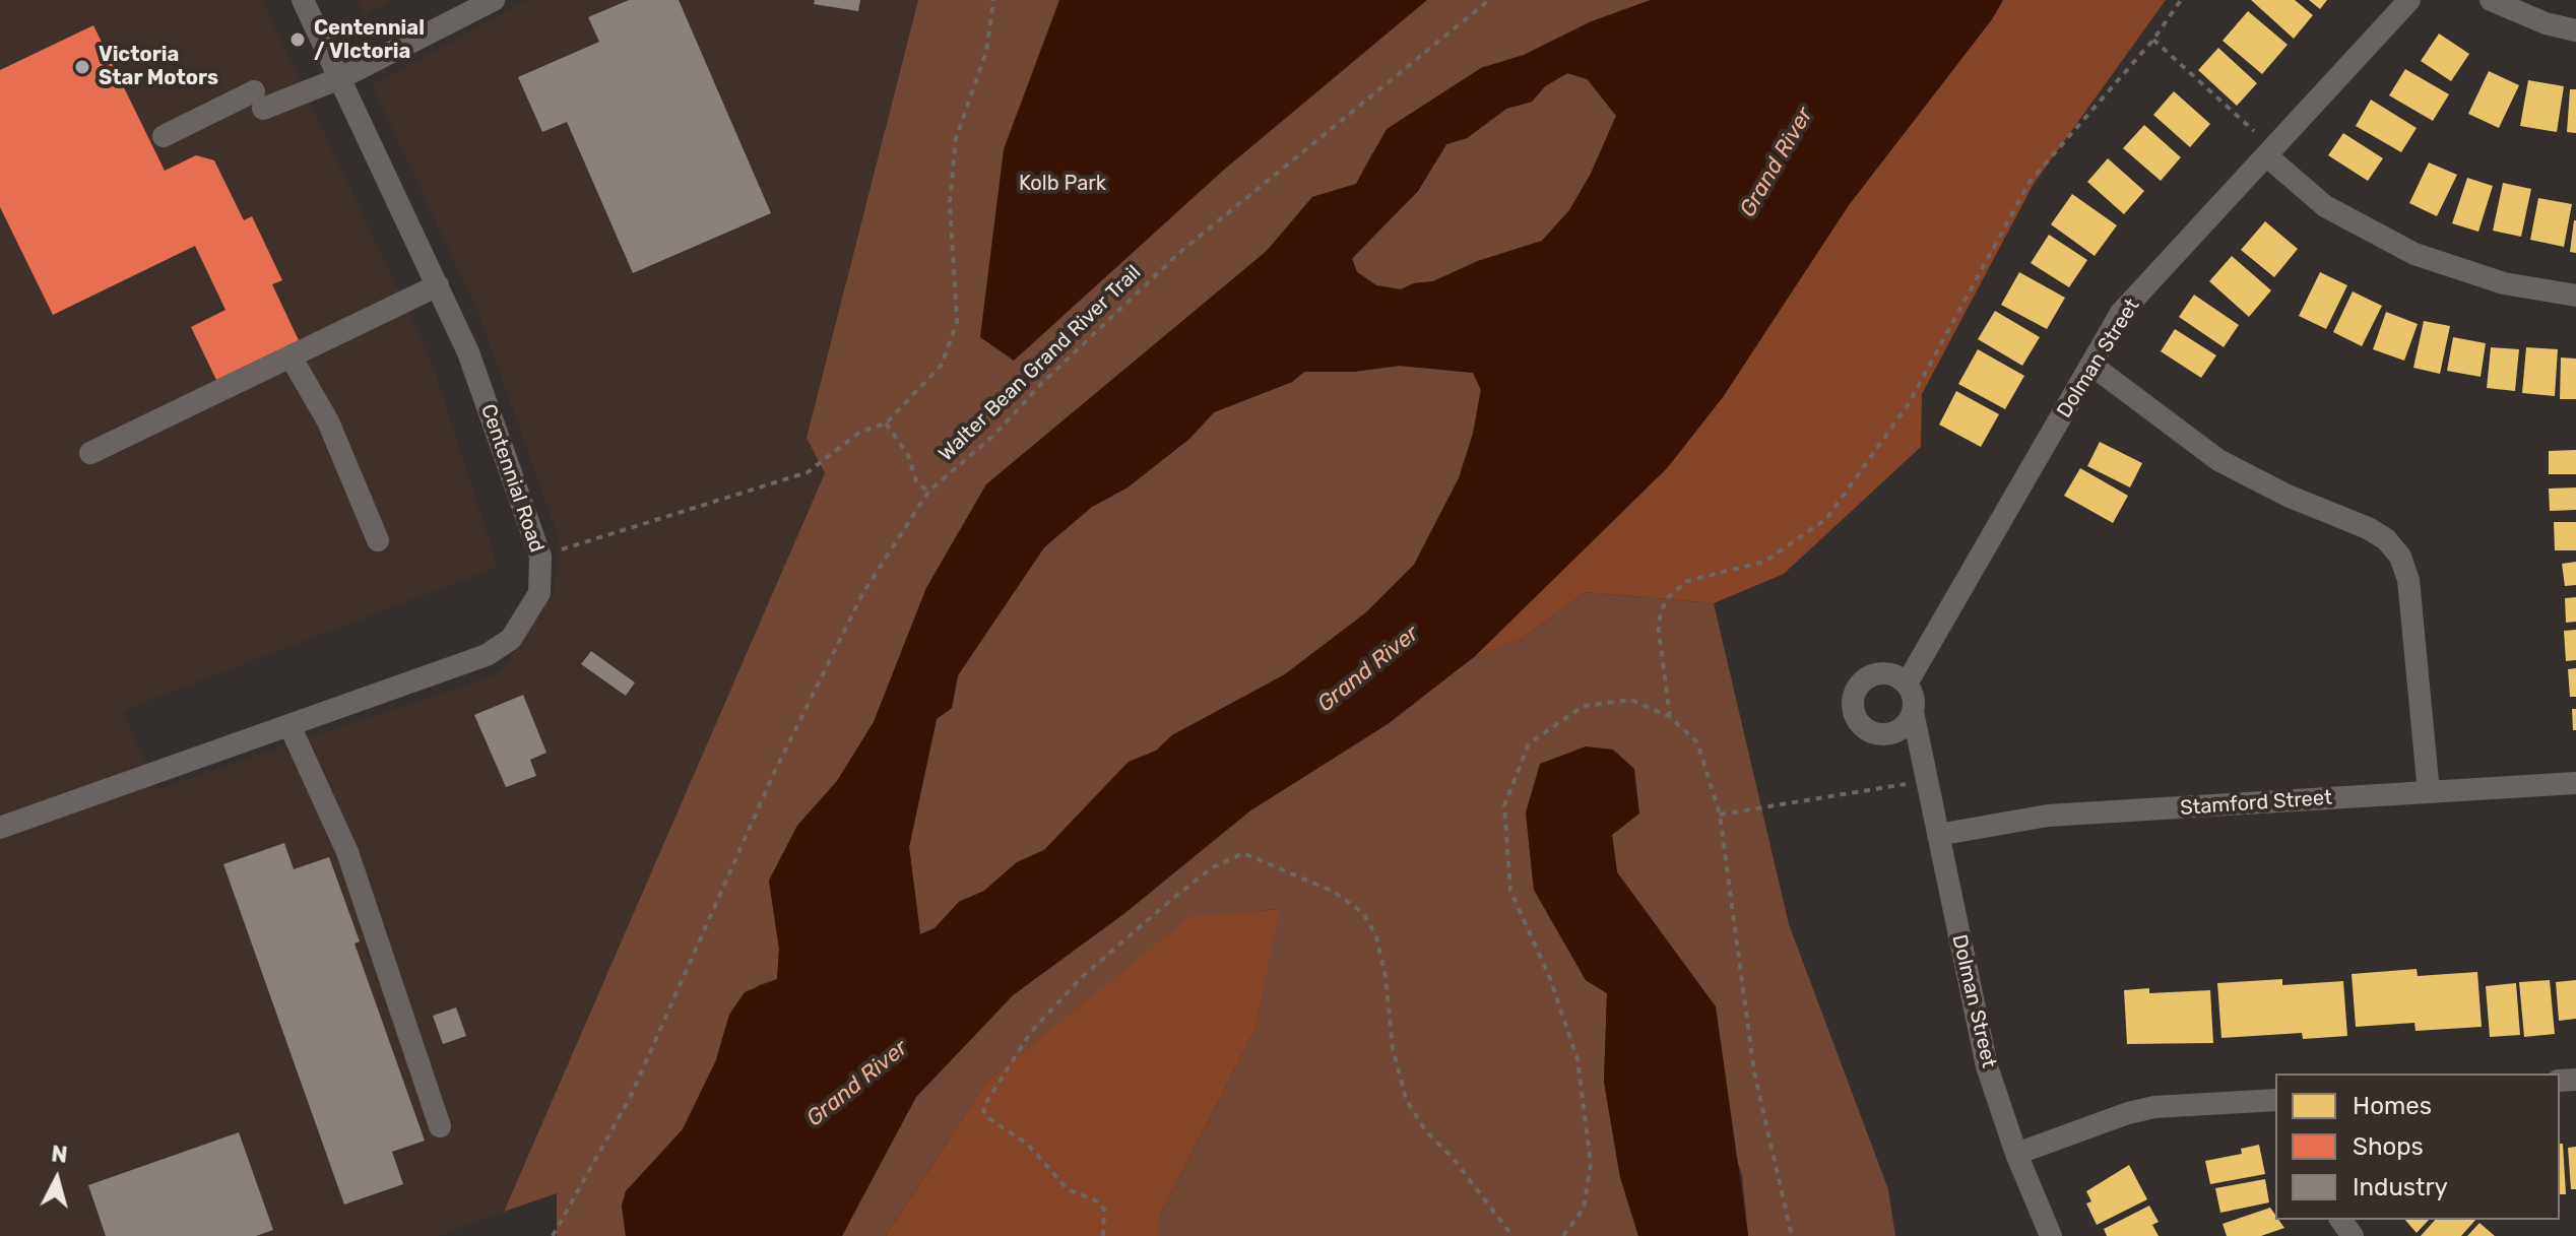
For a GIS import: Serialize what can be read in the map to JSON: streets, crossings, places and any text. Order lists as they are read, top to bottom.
{
  "streets": {
    "street": ["Dolman Street", "Centennial Road", "Stamford Street"],
    "path": ["Walter Bean Grand River Trail"]
  },
  "crossings": [
    ["Dolman Street", "Stamford Street"]
  ],
  "water": ["Grand River"],
  "parks": ["Kolb Park"],
  "places": ["Centennial / VIctoria", "Victoria Star Motors"],
  "legend": ["Homes", "Shops", "Industry"],
  "north": "top"
}
